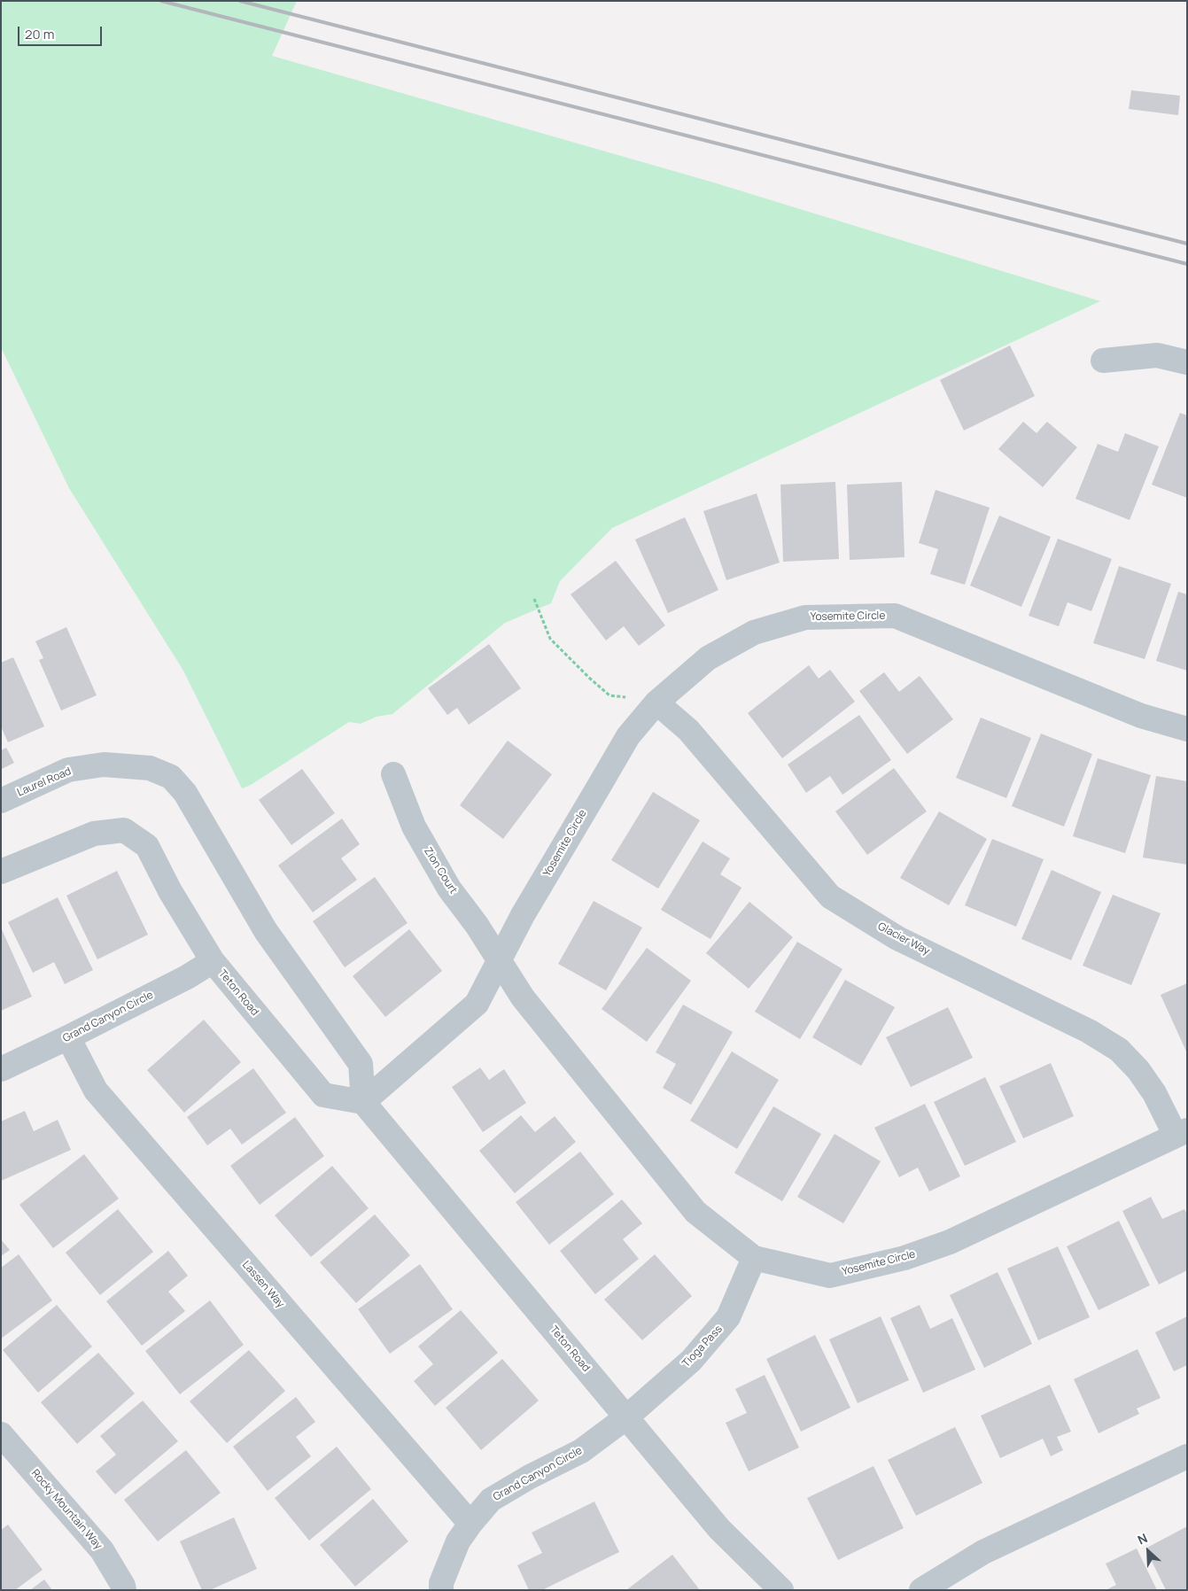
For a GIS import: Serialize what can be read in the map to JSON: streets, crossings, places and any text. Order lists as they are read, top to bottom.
{
  "streets": {
    "street": [
      "Yosemite Circle",
      "Laurel Road",
      "Zion Court",
      "Glacier Way",
      "Teton Road",
      "Grand Canyon Circle",
      "Lassen Way",
      "Tioga Pass",
      "Rocky Mountain Way"
    ]
  },
  "crossings": [
    ["Yosemite Circle", "Laurel Road"],
    ["Yosemite Circle", "Zion Court"],
    ["Yosemite Circle", "Glacier Way"],
    ["Yosemite Circle", "Teton Road"],
    ["Yosemite Circle", "Tioga Pass"],
    ["Laurel Road", "Teton Road"],
    ["Teton Road", "Grand Canyon Circle"],
    ["Teton Road", "Tioga Pass"],
    ["Grand Canyon Circle", "Lassen Way"],
    ["Grand Canyon Circle", "Tioga Pass"]
  ],
  "scale_bar": "20 m",
  "north": "top left"
}
